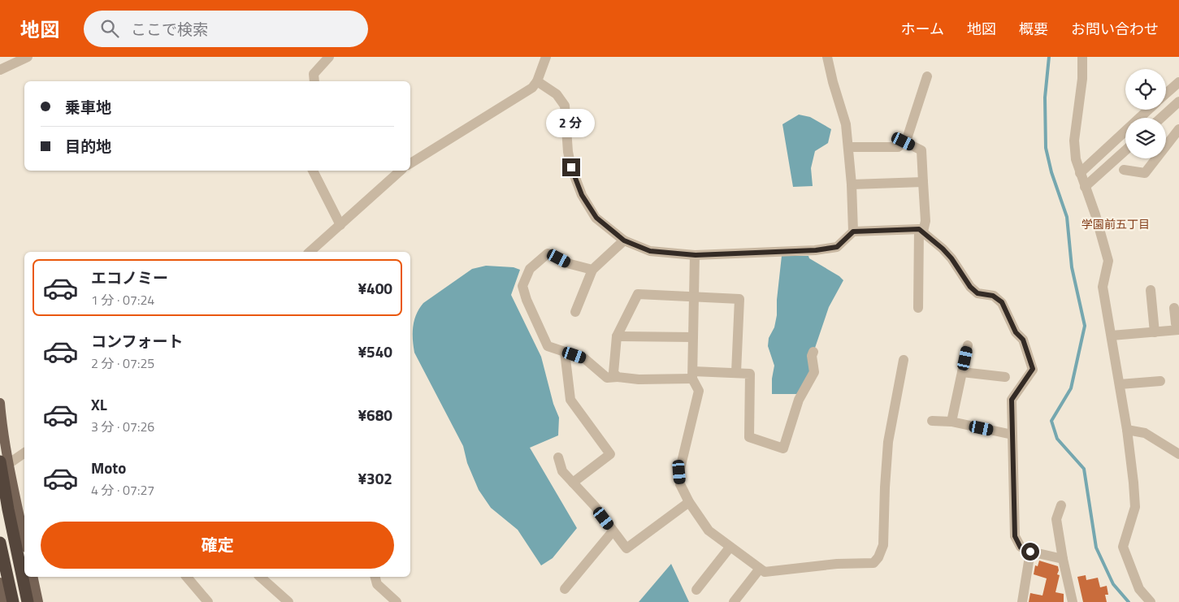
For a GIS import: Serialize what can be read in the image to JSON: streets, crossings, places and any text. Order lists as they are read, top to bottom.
{
  "districts": ["学園前五丁目"],
  "page": {
    "header": "地図",
    "search": "ここで検索",
    "nav": [
      "ホーム",
      "地図",
      "概要",
      "お問い合わせ"
    ],
    "banner": ["乗車地", "目的地"],
    "bubble": "2 分",
    "list": [
      {
        "name": "エコノミー",
        "note": "1 分 · 07:24",
        "value": "¥400"
      },
      {
        "name": "コンフォート",
        "note": "2 分 · 07:25",
        "value": "¥540"
      },
      {
        "name": "XL",
        "note": "3 分 · 07:26",
        "value": "¥680"
      },
      {
        "name": "Moto",
        "note": "4 分 · 07:27",
        "value": "¥302"
      }
    ],
    "buttons": "確定"
  }
}
